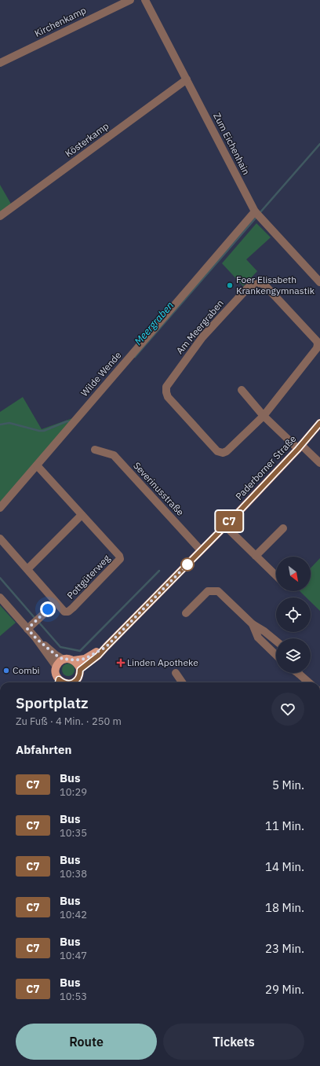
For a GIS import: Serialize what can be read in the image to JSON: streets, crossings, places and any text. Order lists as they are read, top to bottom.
{
  "streets": {
    "main road": ["Paderborner Straße"],
    "street": [
      "Kirchenkamp",
      "Kösterkamp",
      "Zum Eichenhain",
      "Am Meergraben",
      "Wilde Wende",
      "Severinusstraße",
      "Pottgüterweg"
    ]
  },
  "crossings": [
    ["Kösterkamp", "Zum Eichenhain"],
    ["Zum Eichenhain", "Wilde Wende"],
    ["Wilde Wende", "Pottgüterweg"],
    ["Paderborner Straße", "Severinusstraße"]
  ],
  "water": ["Meergraben"],
  "places": {
    "other": ["Foer Elisabeth Krankengymnastik", "Combi"],
    "health": ["Linden Apotheke"]
  },
  "lines": ["bus line C7"],
  "north": "bottom right",
  "page": {
    "on_map": "C7",
    "heading": [
      ["Sportplatz", "Zu Fuß · 4 Min. · 250 m"],
      "Abfahrten"
    ],
    "list": [
      {
        "mark": "C7",
        "name": "Bus",
        "note": "10:29",
        "value": "5 Min."
      },
      {
        "mark": "C7",
        "name": "Bus",
        "note": "10:35",
        "value": "11 Min."
      },
      {
        "mark": "C7",
        "name": "Bus",
        "note": "10:38",
        "value": "14 Min."
      },
      {
        "mark": "C7",
        "name": "Bus",
        "note": "10:42",
        "value": "18 Min."
      },
      {
        "mark": "C7",
        "name": "Bus",
        "note": "10:47",
        "value": "23 Min."
      },
      {
        "mark": "C7",
        "name": "Bus",
        "note": "10:53",
        "value": "29 Min."
      }
    ],
    "buttons": ["Route", "Tickets"]
  }
}
